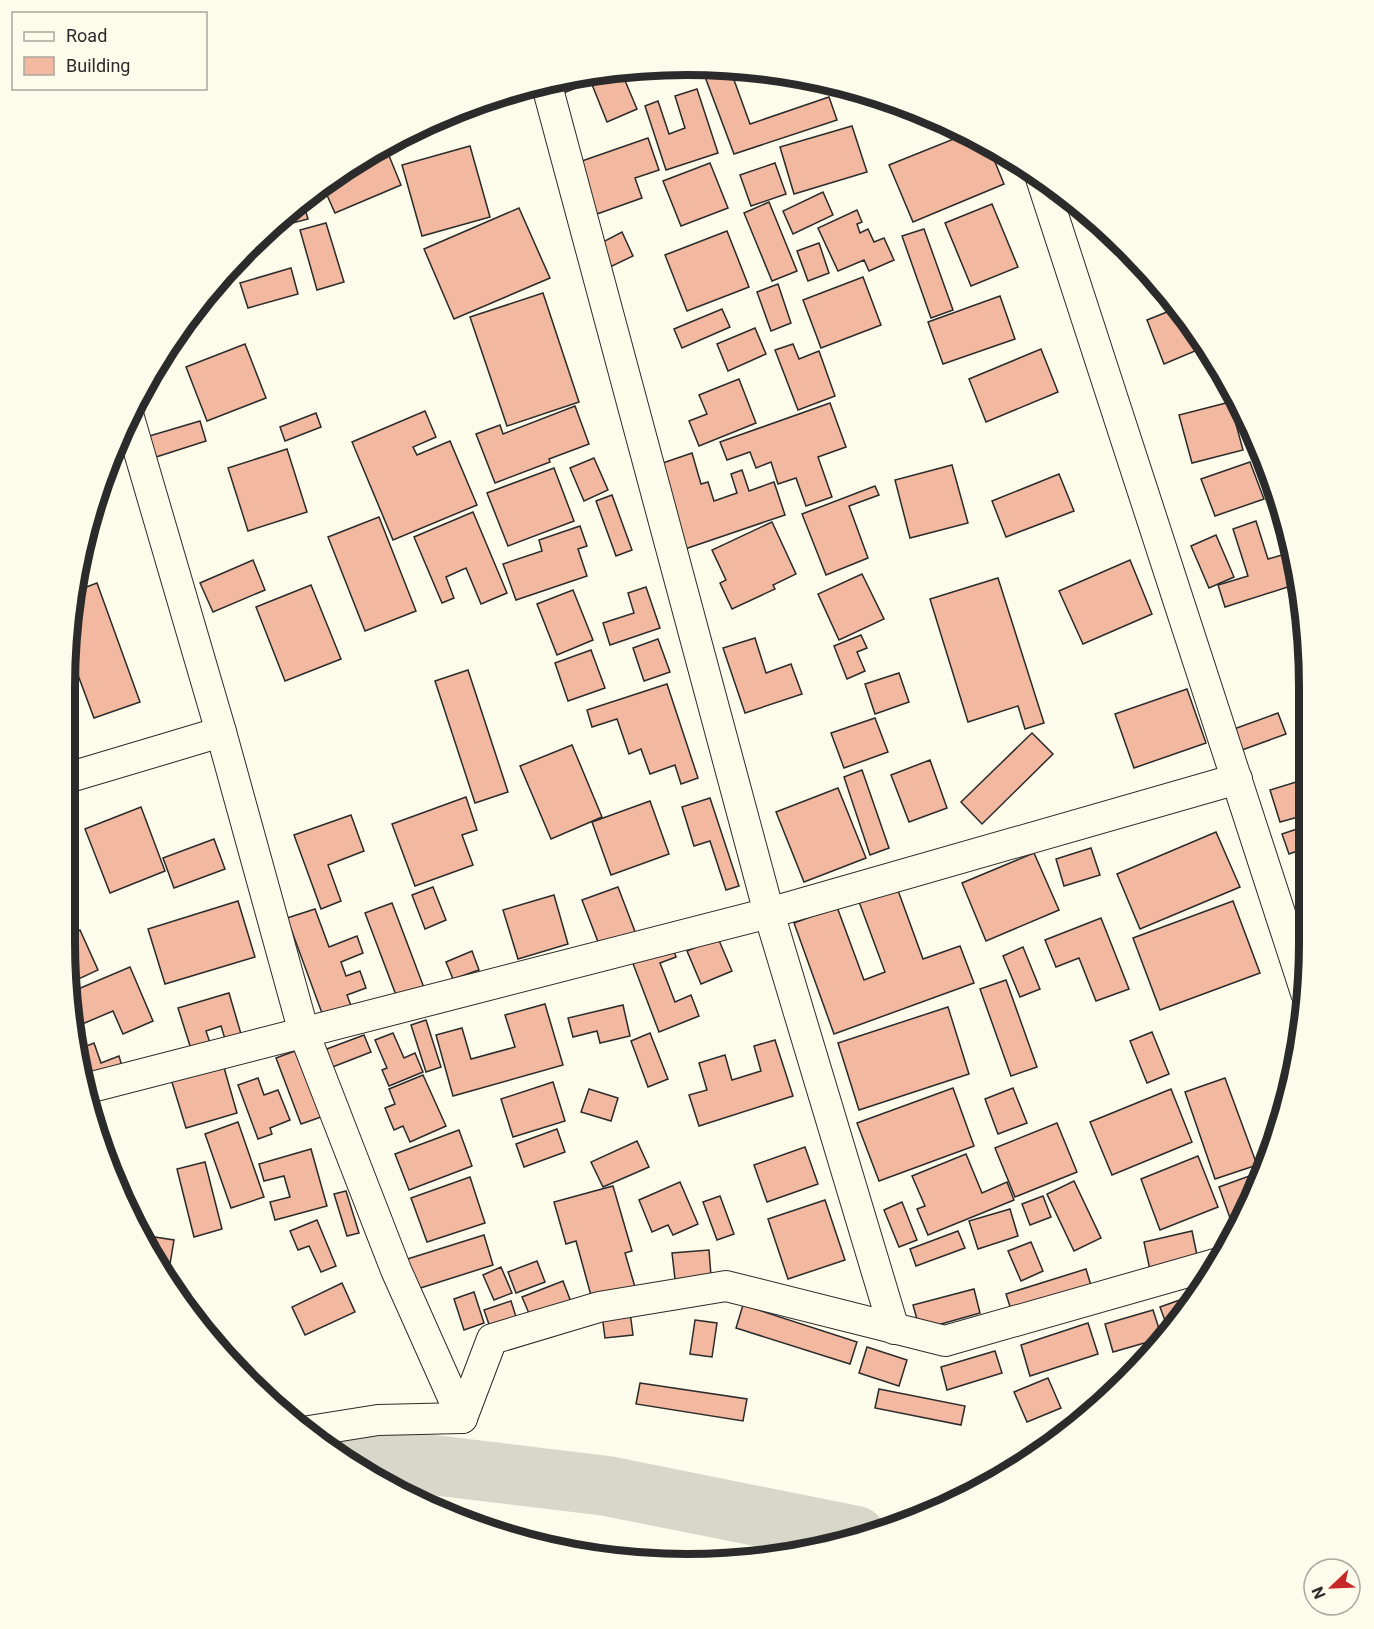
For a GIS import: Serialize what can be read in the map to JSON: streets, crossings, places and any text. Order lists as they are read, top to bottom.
{
  "legend": ["Road", "Building"],
  "north": "bottom left"
}
